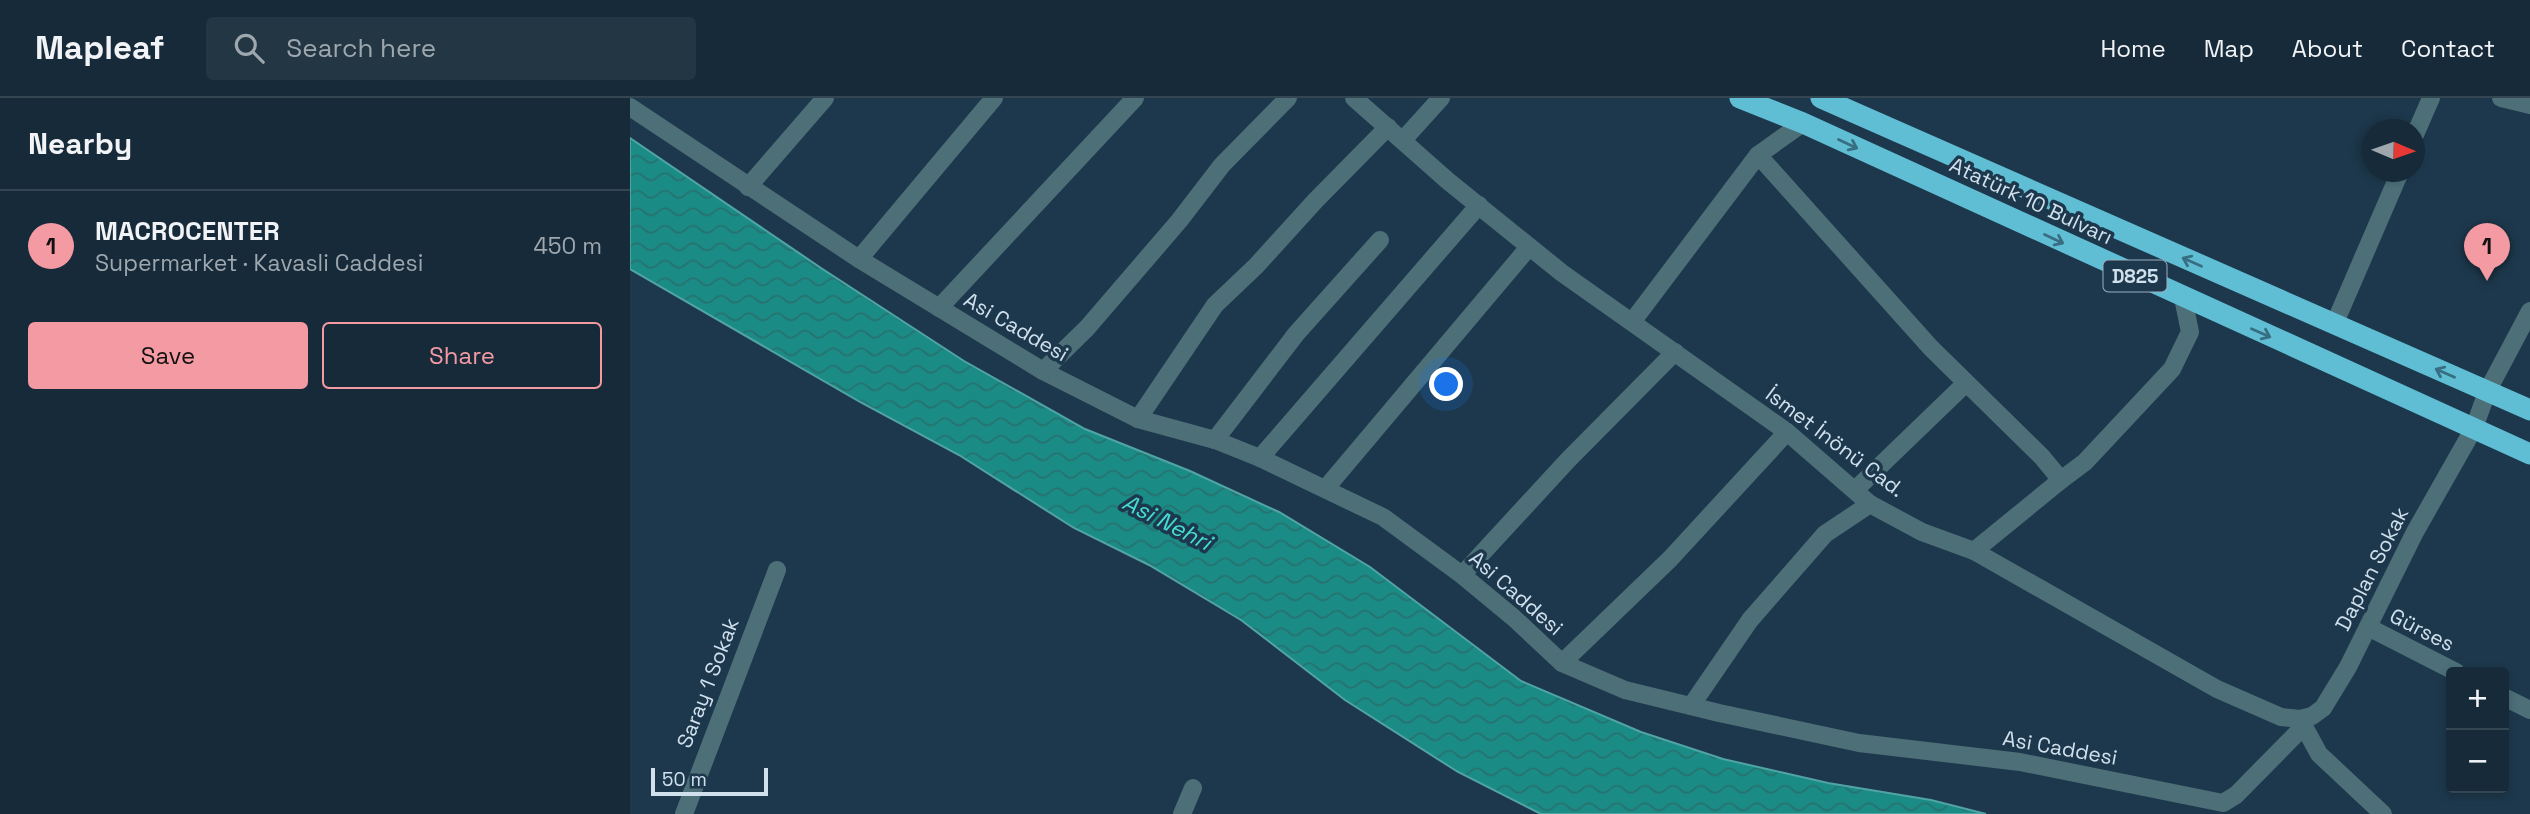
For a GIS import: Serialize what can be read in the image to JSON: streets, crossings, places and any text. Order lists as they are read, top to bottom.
{
  "streets": {
    "highway": ["Atatürk 10 Bulvarı", "D825"],
    "street": [
      "Asi Caddesi",
      "İsmet İnönü Cad.",
      "Daplan Sokak",
      "Gürses",
      "Saray 1 Sokak"
    ]
  },
  "crossings": [
    ["Atatürk 10 Bulvarı", "Daplan Sokak"],
    ["Asi Caddesi", "İsmet İnönü Cad."],
    ["Asi Caddesi", "Daplan Sokak"],
    ["İsmet İnönü Cad.", "Daplan Sokak"],
    ["Daplan Sokak", "Gürses"]
  ],
  "water": ["Asi Nehri"],
  "scale_bar": "50 m",
  "north": "right",
  "page": {
    "header": "Mapleaf",
    "search": "Search here",
    "nav": [
      "Home",
      "Map",
      "About",
      "Contact"
    ],
    "heading": "Nearby",
    "list": [
      {
        "mark": "1",
        "name": "MACROCENTER",
        "note": "Supermarket · Kavasli Caddesi",
        "value": "450 m"
      }
    ],
    "pins": "1",
    "buttons": ["Save", "Share"],
    "map_buttons": ["+", "−"],
    "scale": "50 m"
  }
}
